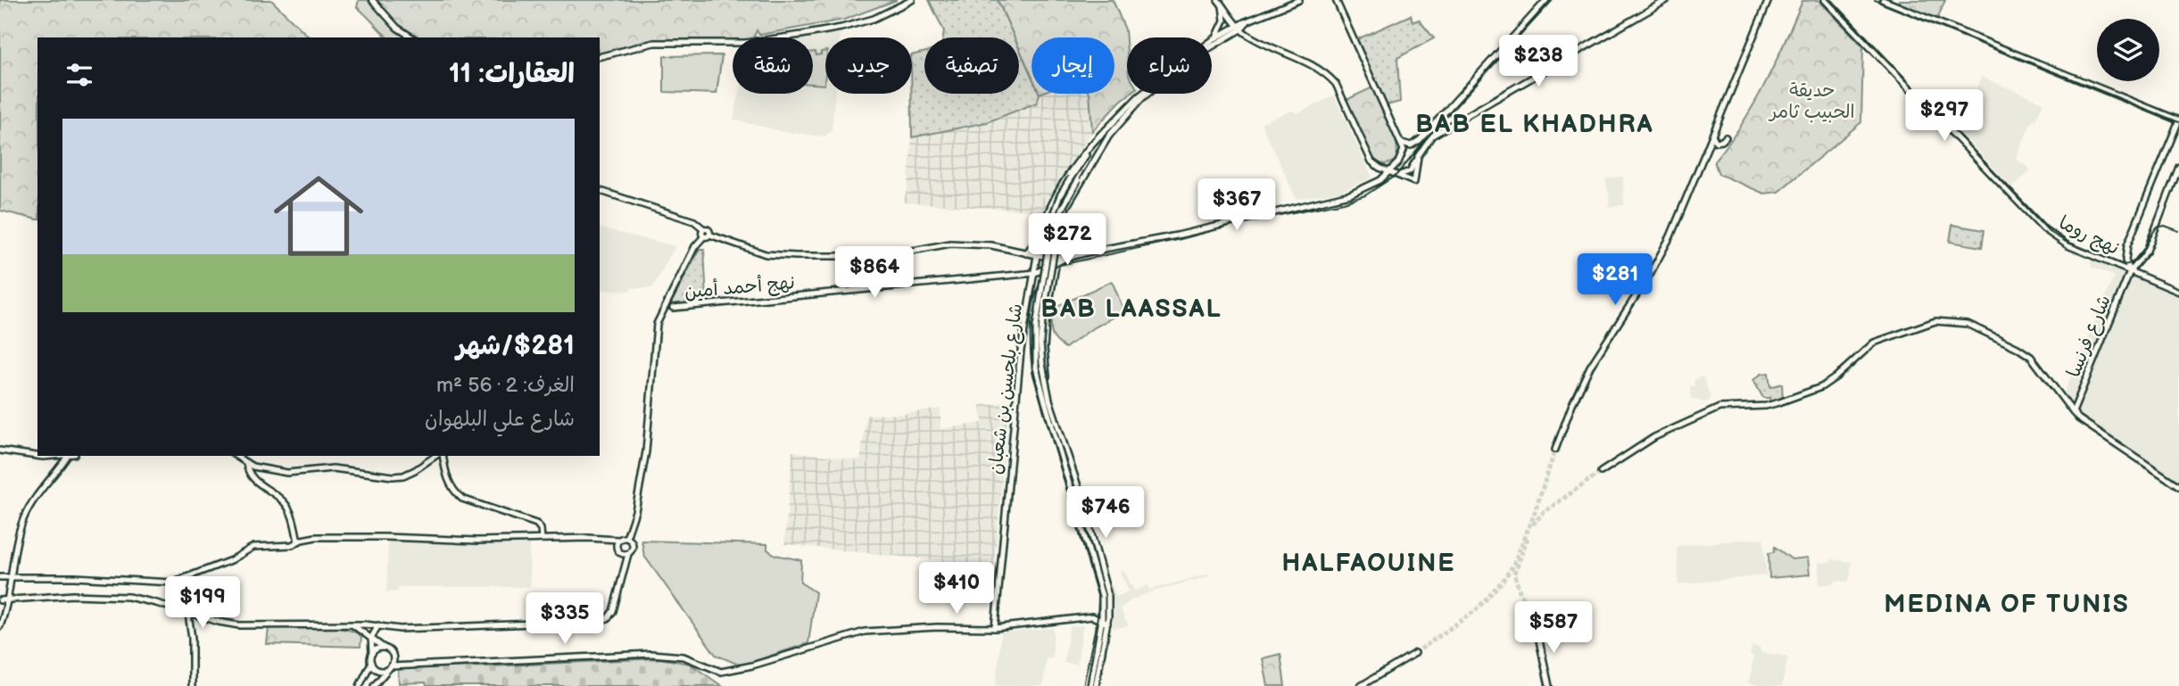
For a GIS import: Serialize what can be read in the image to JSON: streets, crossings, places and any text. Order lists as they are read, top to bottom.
{
  "streets": {
    "street": [
      "نهج روما",
      "نهج أحمد أمين",
      "شارع فرنسا",
      "شارع بلحسن بن شعبان"
    ]
  },
  "crossings": [
    ["نهج روما", "شارع فرنسا"],
    ["نهج أحمد أمين", "شارع بلحسن بن شعبان"]
  ],
  "districts": [
    "BAB EL KHADHRA",
    "BAB LAASSAL",
    "HALFAOUINE",
    "MEDINA OF TUNIS"
  ],
  "parks": ["حديقة الحبيب ثامر"],
  "page": {
    "price": [
      "$238",
      "$297",
      "$367",
      "$272",
      "$864",
      "$281",
      "$746",
      "$410",
      "$199",
      "$335",
      "$587"
    ],
    "chip": [
      "شراء",
      "إيجار",
      "تصفية",
      "جديد",
      "شقة"
    ],
    "heading": "العقارات: 11",
    "list": [
      {
        "name": "$281/شهر",
        "note": "الغرف: 2 · 56 m² · شارع علي البلهوان"
      }
    ]
  }
}
